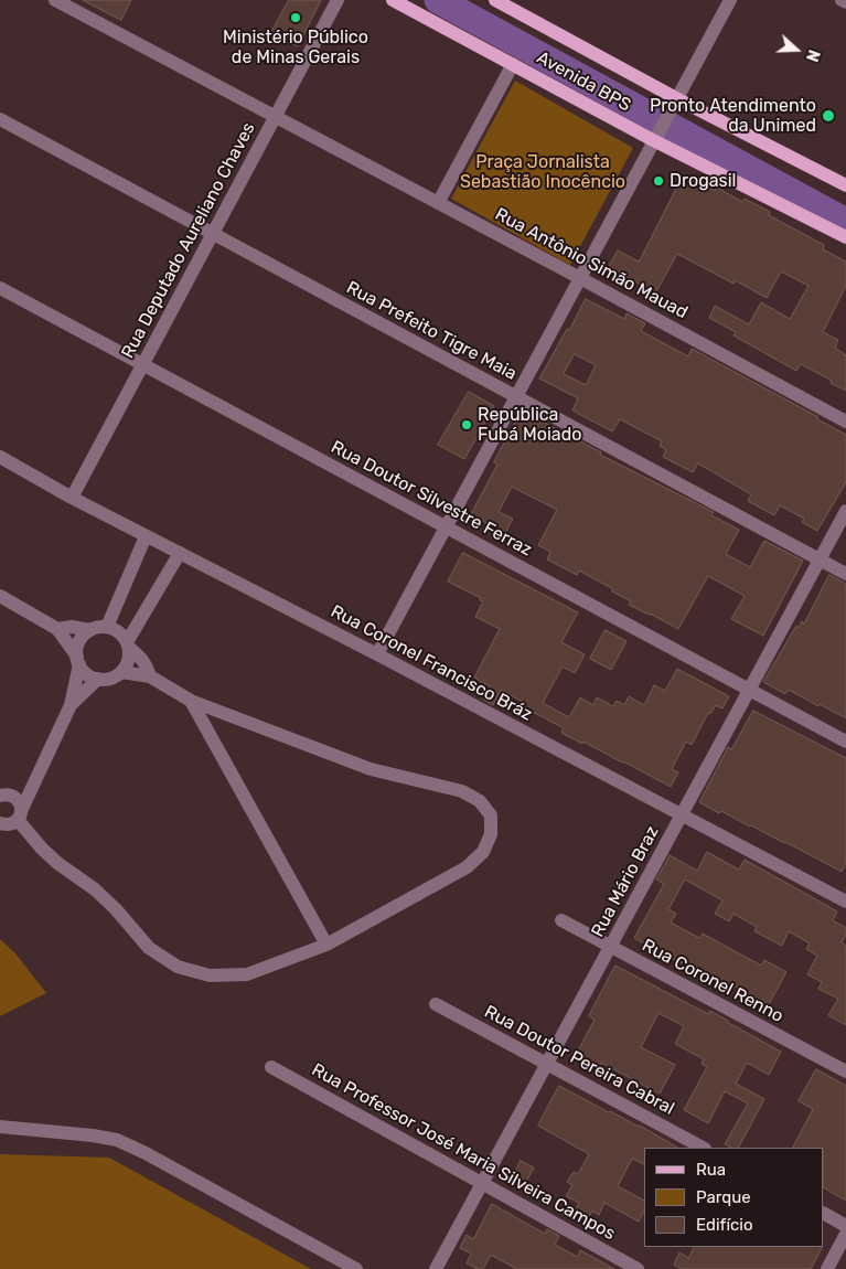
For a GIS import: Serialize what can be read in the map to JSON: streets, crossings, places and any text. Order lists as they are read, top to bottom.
{
  "streets": {
    "main road": ["Avenida BPS"],
    "street": [
      "Rua Deputado Aureliano Chaves",
      "Rua Antônio Simão Mauad",
      "Rua Prefeito Tigre Maia",
      "Rua Doutor Silvestre Ferraz",
      "Rua Coronel Francisco Bráz",
      "Rua Mário Braz",
      "Rua Coronel Renno",
      "Rua Doutor Pereira Cabral",
      "Rua Professor José Maria Silveira Campos"
    ]
  },
  "crossings": [
    ["Rua Deputado Aureliano Chaves", "Rua Antônio Simão Mauad"],
    ["Rua Deputado Aureliano Chaves", "Rua Prefeito Tigre Maia"],
    ["Rua Deputado Aureliano Chaves", "Rua Doutor Silvestre Ferraz"],
    ["Rua Deputado Aureliano Chaves", "Rua Coronel Francisco Bráz"],
    ["Rua Prefeito Tigre Maia", "Rua Mário Braz"],
    ["Rua Doutor Silvestre Ferraz", "Rua Mário Braz"],
    ["Rua Coronel Francisco Bráz", "Rua Mário Braz"],
    ["Rua Mário Braz", "Rua Coronel Renno"],
    ["Rua Mário Braz", "Rua Doutor Pereira Cabral"],
    ["Rua Mário Braz", "Rua Professor José Maria Silveira Campos"]
  ],
  "parks": ["Praça Jornalista Sebastião Inocêncio"],
  "places": [
    "Ministério Público de Minas Gerais",
    "Pronto Atendimento da Unimed",
    "Drogasil",
    "República Fubá Moiado"
  ],
  "legend": ["Rua", "Parque", "Edifício"],
  "north": "right"
}
